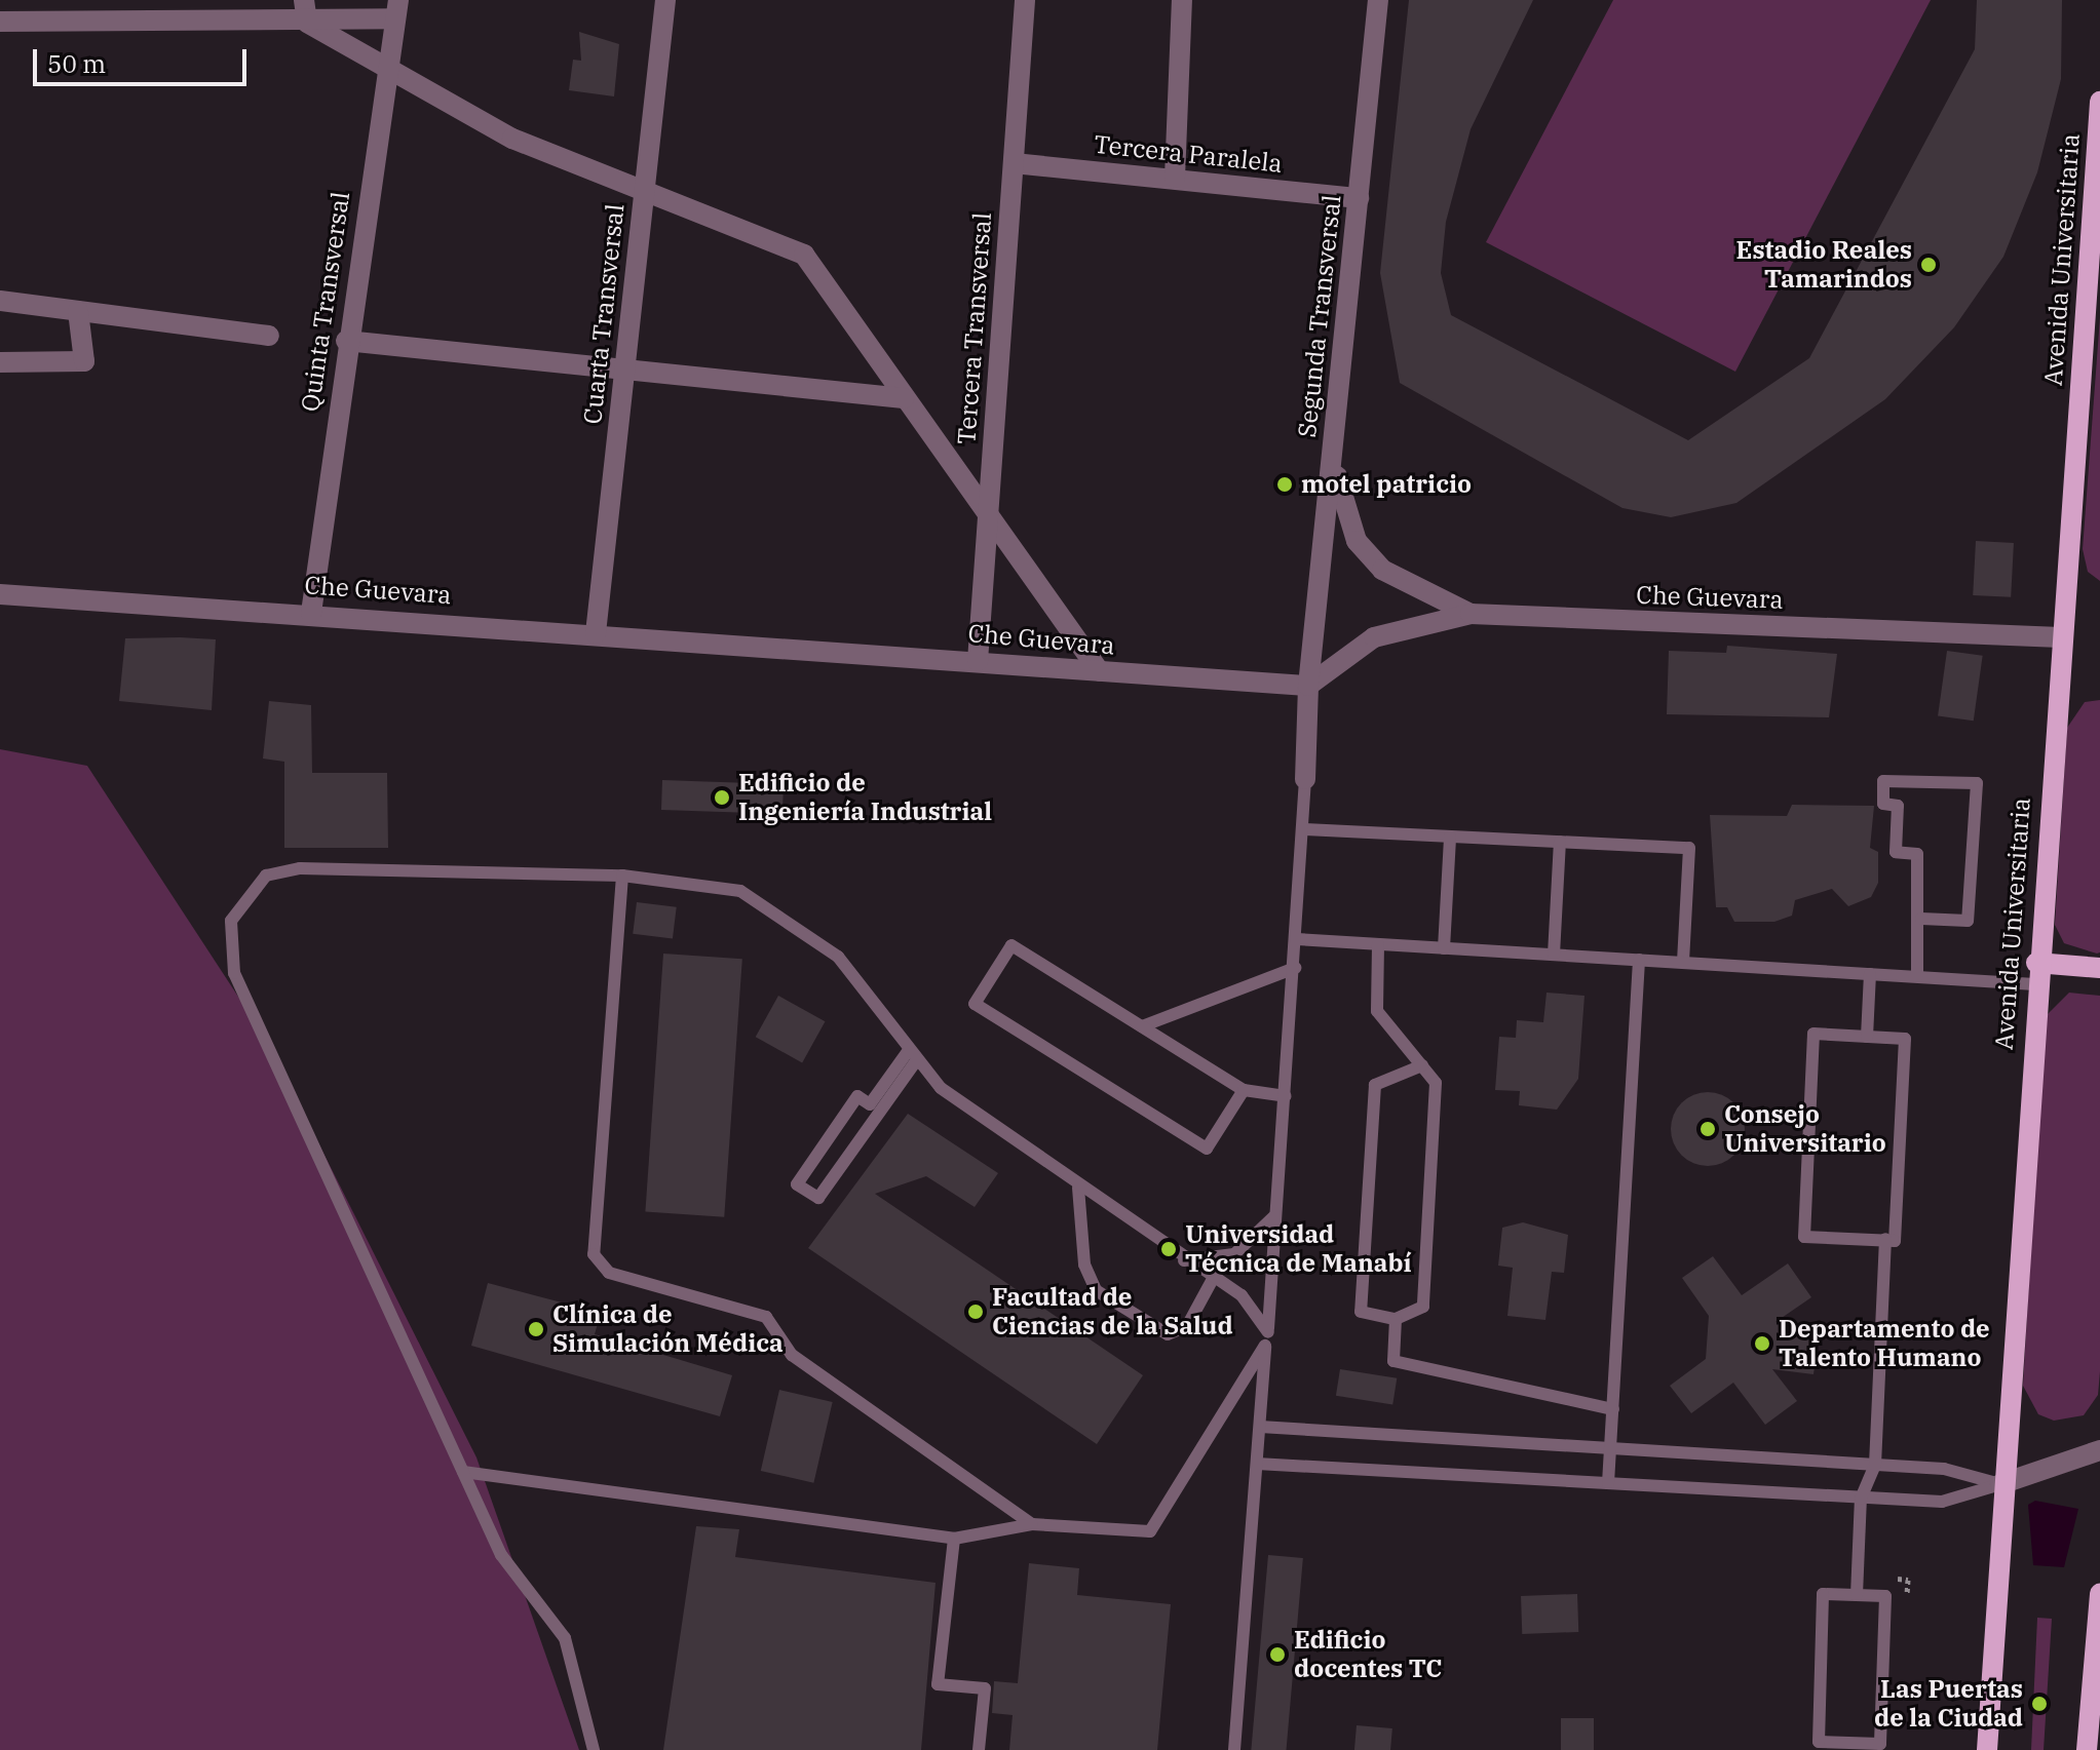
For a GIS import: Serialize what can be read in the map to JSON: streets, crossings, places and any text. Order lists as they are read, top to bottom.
{
  "streets": {
    "main road": ["Avenida Universitaria"],
    "street": [
      "Tercera Paralela",
      "Quinta Transversal",
      "Cuarta Transversal",
      "Segunda Transversal",
      "Tercera Transversal",
      "Che Guevara"
    ]
  },
  "crossings": [
    ["Tercera Paralela", "Segunda Transversal"],
    ["Tercera Paralela", "Tercera Transversal"],
    ["Avenida Universitaria", "Che Guevara"],
    ["Quinta Transversal", "Che Guevara"],
    ["Cuarta Transversal", "Che Guevara"],
    ["Segunda Transversal", "Che Guevara"],
    ["Tercera Transversal", "Che Guevara"]
  ],
  "places": [
    "Estadio Reales Tamarindos",
    "motel patricio",
    "Edificio de Ingeniería Industrial",
    "Consejo Universitario",
    "Universidad Técnica de Manabí",
    "Facultad de Ciencias de la Salud",
    "Clínica de Simulación Médica",
    "Departamento de Talento Humano",
    "Edificio docentes TC",
    "Las Puertas de la Ciudad"
  ],
  "scale_bar": "50 m"
}
